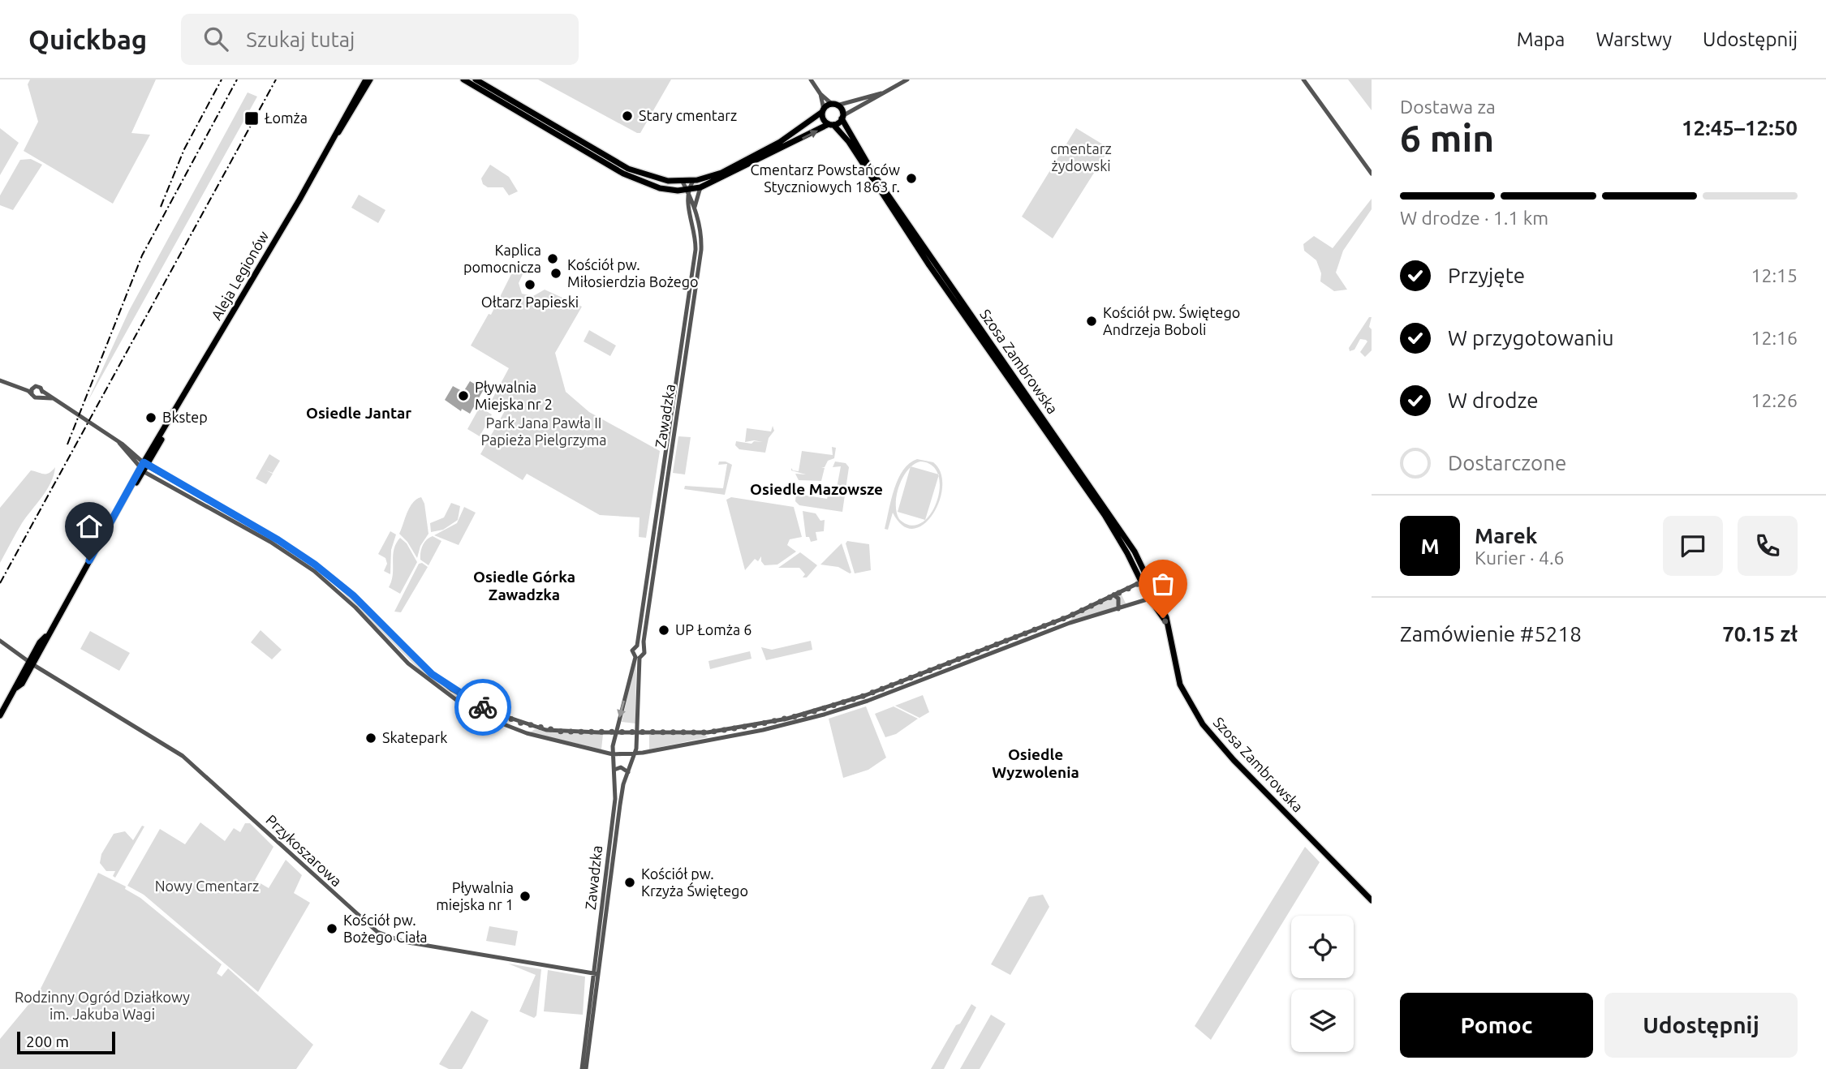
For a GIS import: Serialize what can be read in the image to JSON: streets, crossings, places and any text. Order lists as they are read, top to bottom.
{
  "streets": {
    "main road": ["Aleja Legionów", "Szosa Zambrowska"],
    "street": ["Zawadzka", "Przykoszarowa"]
  },
  "crossings": [
    ["Aleja Legionów", "Przykoszarowa"],
    ["Zawadzka", "Przykoszarowa"]
  ],
  "districts": [
    "Osiedle Jantar",
    "Osiedle Mazowsze",
    "Osiedle Górka Zawadzka",
    "Osiedle Wyzwolenia"
  ],
  "parks": [
    "cmentarz żydowski",
    "Park Jana Pawła II Papieża Pielgrzyma",
    "Nowy Cmentarz",
    "Rodzinny Ogród Działkowy im. Jakuba Wagi"
  ],
  "places": {
    "other": [
      "Stary cmentarz",
      "Cmentarz Powstańców Styczniowych 1863 r.",
      "Kaplica pomocnicza",
      "Kościół pw. Miłosierdzia Bożego",
      "Ołtarz Papieski",
      "Kościół pw. Świętego Andrzeja Boboli",
      "Pływalnia Miejska nr 2",
      "Bkstep",
      "UP Łomża 6",
      "Skatepark",
      "Kościół pw. Krzyża Świętego",
      "Pływalnia miejska nr 1",
      "Kościół pw. Bożego Ciała"
    ],
    "transit": ["Łomża"]
  },
  "scale_bar": "200 m",
  "page": {
    "header": "Quickbag",
    "search": "Szukaj tutaj",
    "nav": ["Mapa", "Warstwy", "Udostępnij"],
    "heading": ["6 min", "Dostawa za", "12:45–12:50"],
    "panel": [
      "Marek",
      "Kurier · 4.6",
      "Zamówienie #5218",
      "70.15 zł"
    ],
    "bar": "W drodze · 1.1 km",
    "list": [
      ["Przyjęte", "12:15"],
      ["W przygotowaniu", "12:16"],
      ["W drodze", "12:26"],
      "Dostarczone"
    ],
    "round": "M",
    "buttons": ["Pomoc", "Udostępnij"],
    "scale": "200 m"
  }
}
